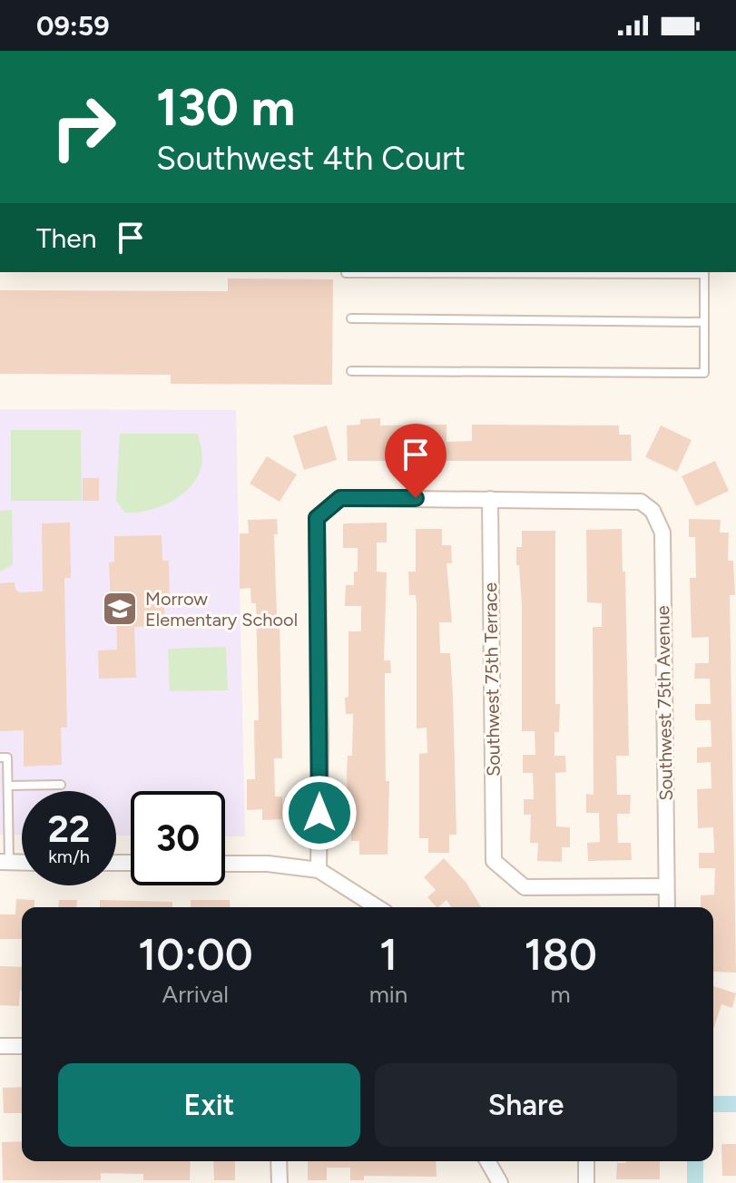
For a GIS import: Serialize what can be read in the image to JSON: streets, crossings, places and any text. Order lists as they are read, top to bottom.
{
  "streets": {
    "street": ["Southwest 75th Terrace", "Southwest 75th Avenue"]
  },
  "crossings": [
    ["Southwest 75th Terrace", "Southwest 75th Avenue"]
  ],
  "places": {
    "school or university": ["Morrow Elementary School"]
  },
  "page": {
    "status": "09:59",
    "turn": ["130 m", "Southwest 4th Court"],
    "then": "Then",
    "speed": "22 km/h",
    "limit": "30",
    "eta": [
      "10:00",
      "Arrival",
      "1",
      "min",
      "180",
      "m"
    ],
    "buttons": ["Exit", "Share"]
  }
}
